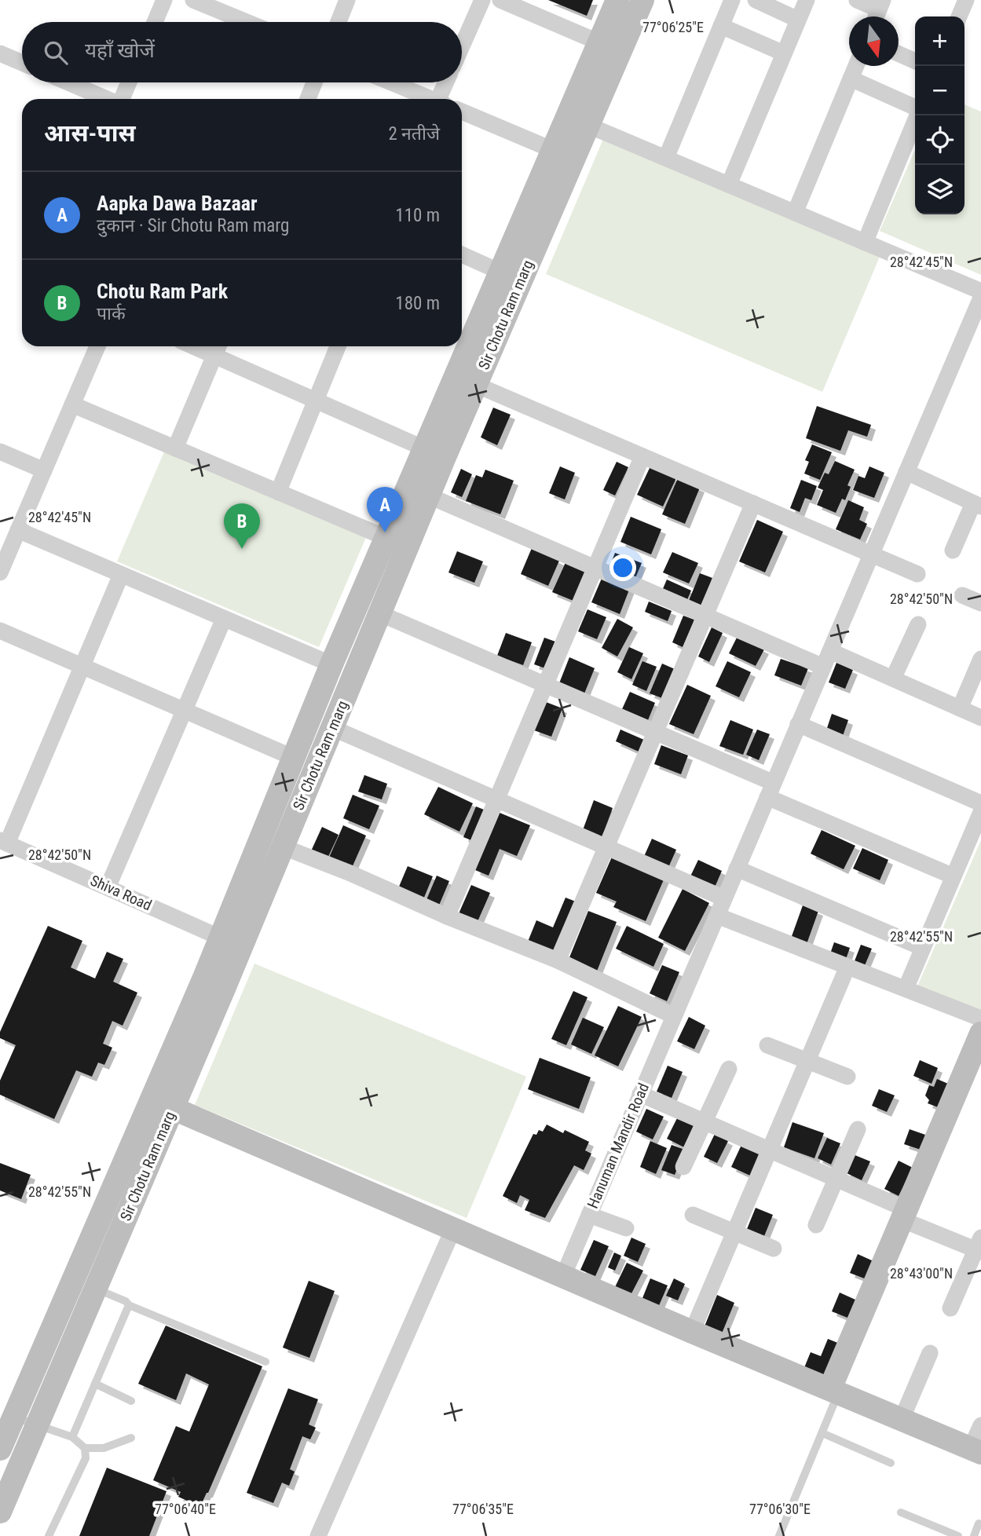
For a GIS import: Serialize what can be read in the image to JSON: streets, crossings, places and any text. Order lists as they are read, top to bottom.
{
  "streets": {
    "street": ["Sir Chotu Ram marg", "Shiva Road", "Hanuman Mandir Road"]
  },
  "crossings": [
    ["Sir Chotu Ram marg", "Shiva Road"]
  ],
  "north": "bottom",
  "page": {
    "map_buttons": ["+", "−"],
    "search": "यहाँ खोजें",
    "heading": ["आस-पास", "2 नतीजे"],
    "list": [
      {
        "mark": "A",
        "name": "Aapka Dawa Bazaar",
        "note": "दुकान · Sir Chotu Ram marg",
        "value": "110 m"
      },
      {
        "mark": "B",
        "name": "Chotu Ram Park",
        "note": "पार्क",
        "value": "180 m"
      }
    ],
    "pins": ["A", "B"]
  },
  "coordinates": [
    "77°06'25\"E",
    "28°42'45\"N",
    "28°42'50\"N",
    "28°42'55\"N",
    "28°43'00\"N",
    "77°06'40\"E",
    "77°06'35\"E",
    "77°06'30\"E"
  ]
}
